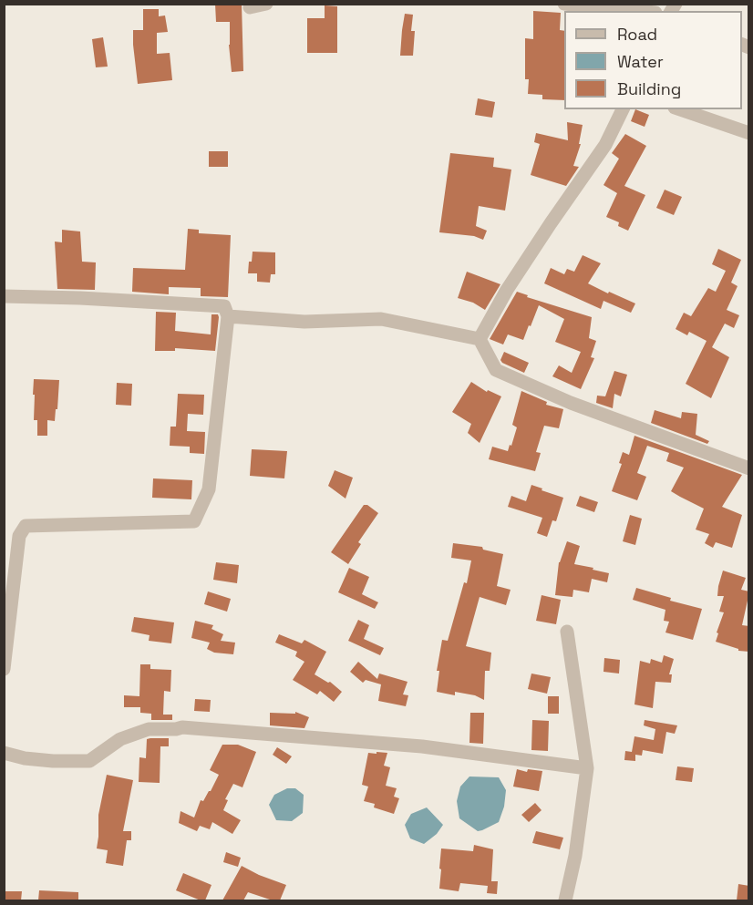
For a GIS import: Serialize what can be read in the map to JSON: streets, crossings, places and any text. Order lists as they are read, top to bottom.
{
  "legend": ["Road", "Water", "Building"]
}
